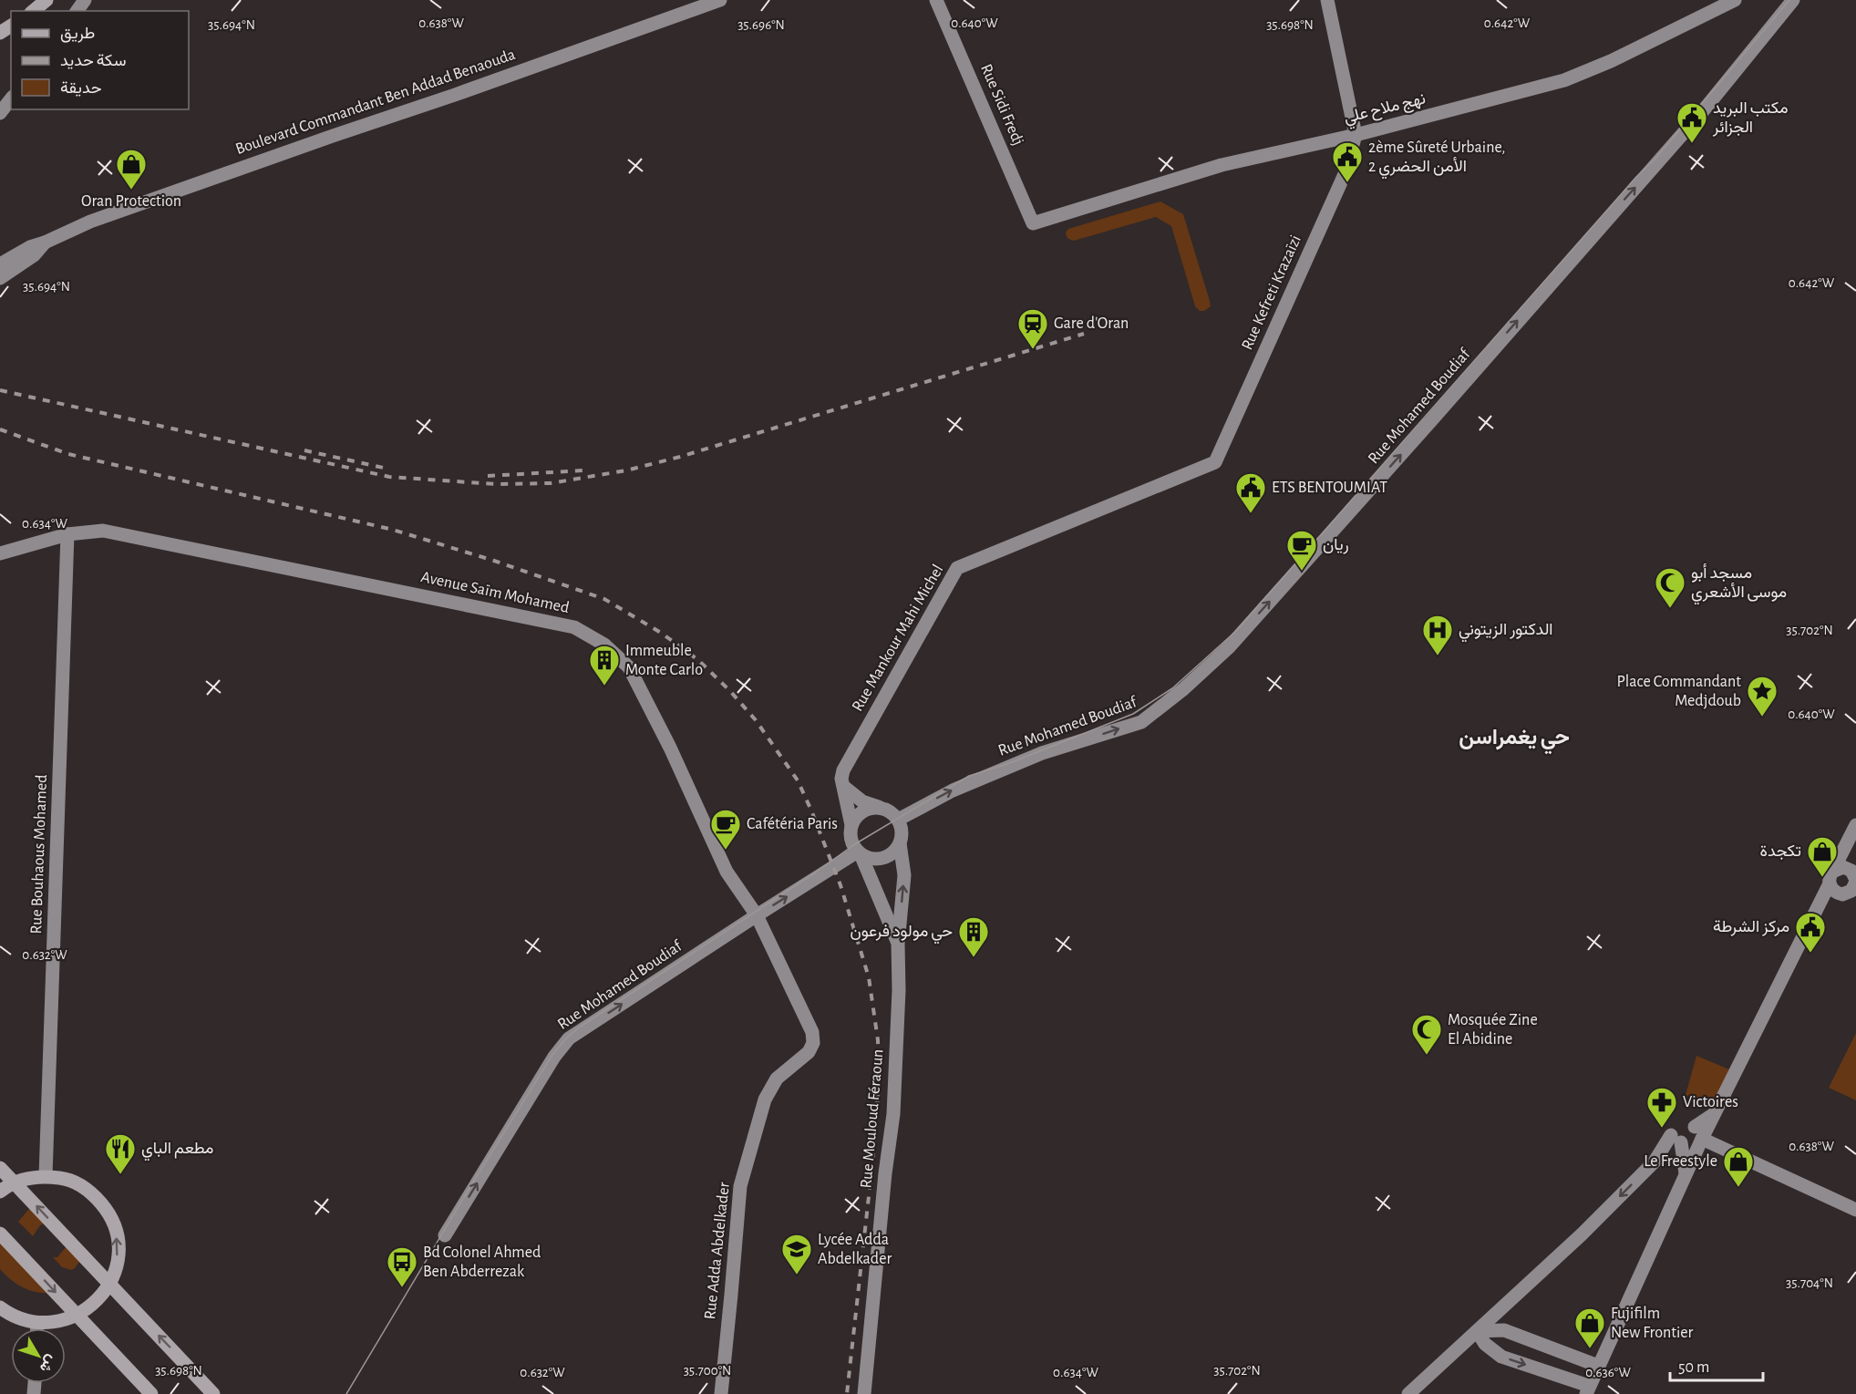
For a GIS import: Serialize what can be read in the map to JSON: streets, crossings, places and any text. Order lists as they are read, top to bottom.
{
  "streets": {
    "main road": [
      "Boulevard Commandant Ben Addad Benaouda",
      "Rue Sidi Fredj",
      "نهج ملاح علي",
      "Rue Kefreti Krazaïzi",
      "Rue Mohamed Boudiaf",
      "Avenue Saïm Mohamed",
      "Rue Mankour Mahi Michel",
      "Rue Bouhaous Mohamed",
      "Rue Mouloud Féraoun",
      "Rue Adda Abdelkader"
    ]
  },
  "crossings": [
    ["Rue Sidi Fredj", "نهج ملاح علي"],
    ["نهج ملاح علي", "Rue Kefreti Krazaïzi"],
    ["Rue Kefreti Krazaïzi", "Rue Mankour Mahi Michel"],
    ["Rue Mohamed Boudiaf", "Avenue Saïm Mohamed"],
    ["Rue Mohamed Boudiaf", "Rue Mouloud Féraoun"],
    ["Rue Mohamed Boudiaf", "Rue Adda Abdelkader"],
    ["Avenue Saïm Mohamed", "Rue Bouhaous Mohamed"],
    ["Avenue Saïm Mohamed", "Rue Adda Abdelkader"]
  ],
  "one_way": ["Rue Mohamed Boudiaf"],
  "districts": ["حي يغمراسن"],
  "places": {
    "public building": [
      "مكتب البريد الجزائر",
      "2ème Sûreté Urbaine, الأمن الحضري 2",
      "ETS BENTOUMIAT",
      "مركز الشرطة"
    ],
    "shop": [
      "Oran Protection",
      "تكجدة",
      "Le Freestyle",
      "Fujifilm New Frontier"
    ],
    "station": ["Gare d'Oran"],
    "cafe": ["ريان", "Cafétéria Paris"],
    "mosque": ["مسجد أبو موسى الأشعري", "Mosquée Zine El Abidine"],
    "hospital": ["الدكتور الزيتوني"],
    "building": ["Immeuble Monte Carlo", "حي مولود فرعون"],
    "place": ["Place Commandant Medjdoub"],
    "pharmacy": ["Victoires"],
    "restaurant": ["مطعم الباي"],
    "school or university": ["Lycée Adda Abdelkader"],
    "bus stop": ["Bd Colonel Ahmed Ben Abderrezak"]
  },
  "legend": ["طريق", "سكة حديد", "حديقة"],
  "scale_bar": "50 m",
  "north": "bottom right",
  "coordinates": [
    "0.638°W",
    "0.640°W",
    "0.642°W",
    "35.698°N",
    "35.694°N",
    "35.696°N",
    "0.634°W",
    "35.702°N",
    "0.632°W",
    "35.704°N",
    "35.700°N",
    "0.636°W"
  ]
}
